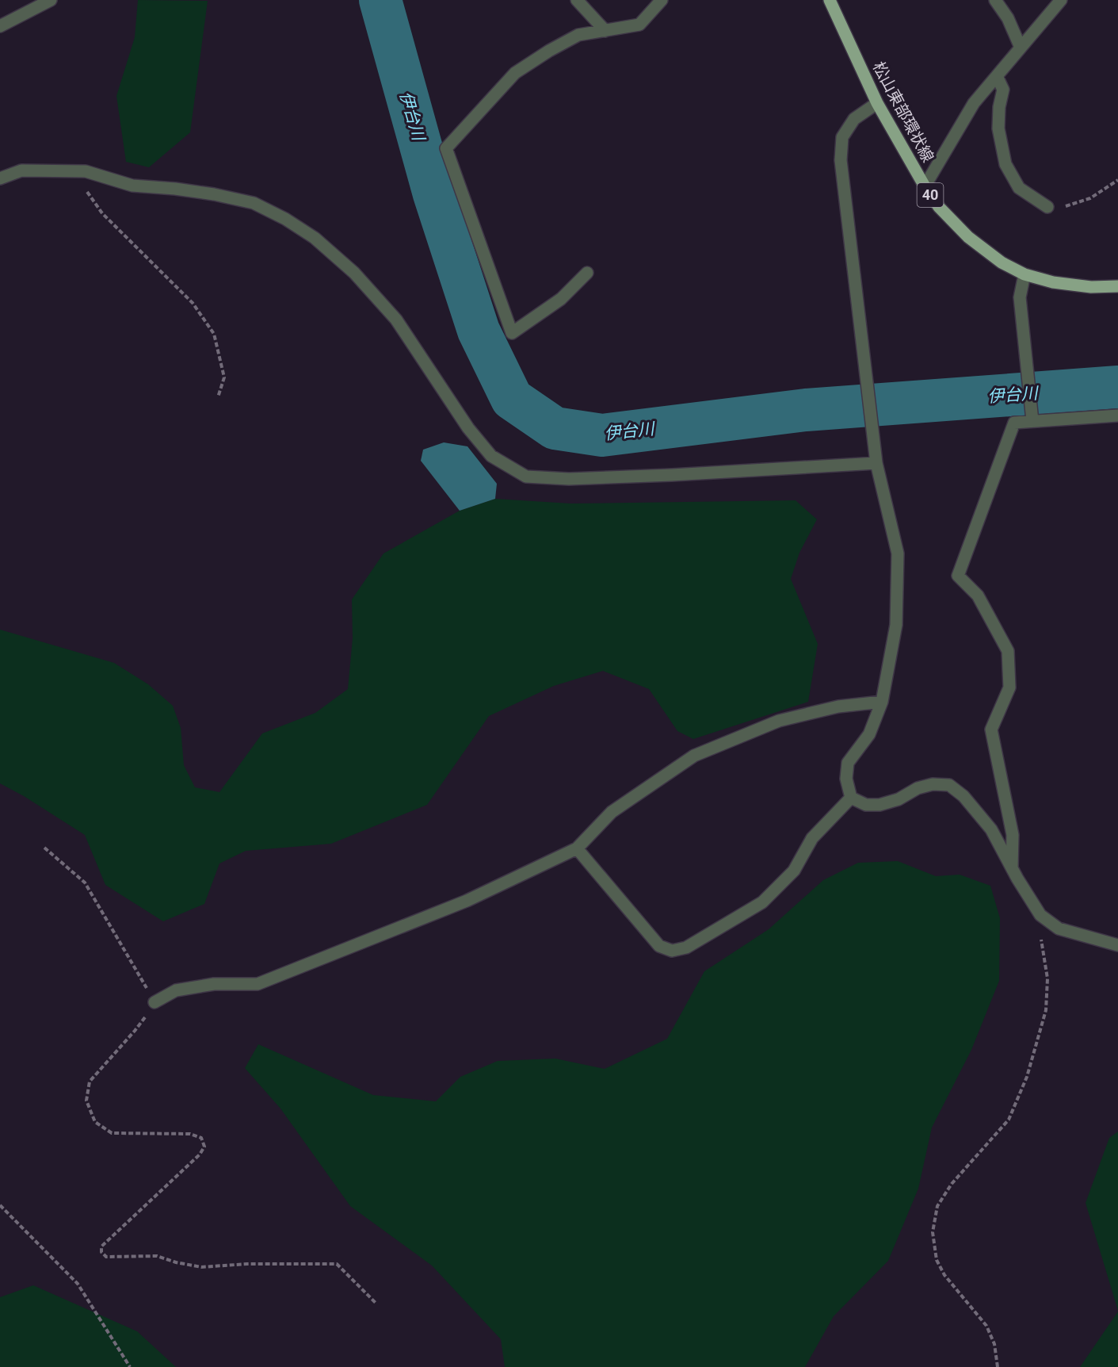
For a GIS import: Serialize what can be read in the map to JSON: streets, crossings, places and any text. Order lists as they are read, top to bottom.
{
  "streets": {
    "main road": ["松山東部環状線", "40"]
  },
  "water": ["伊台川"]
}
